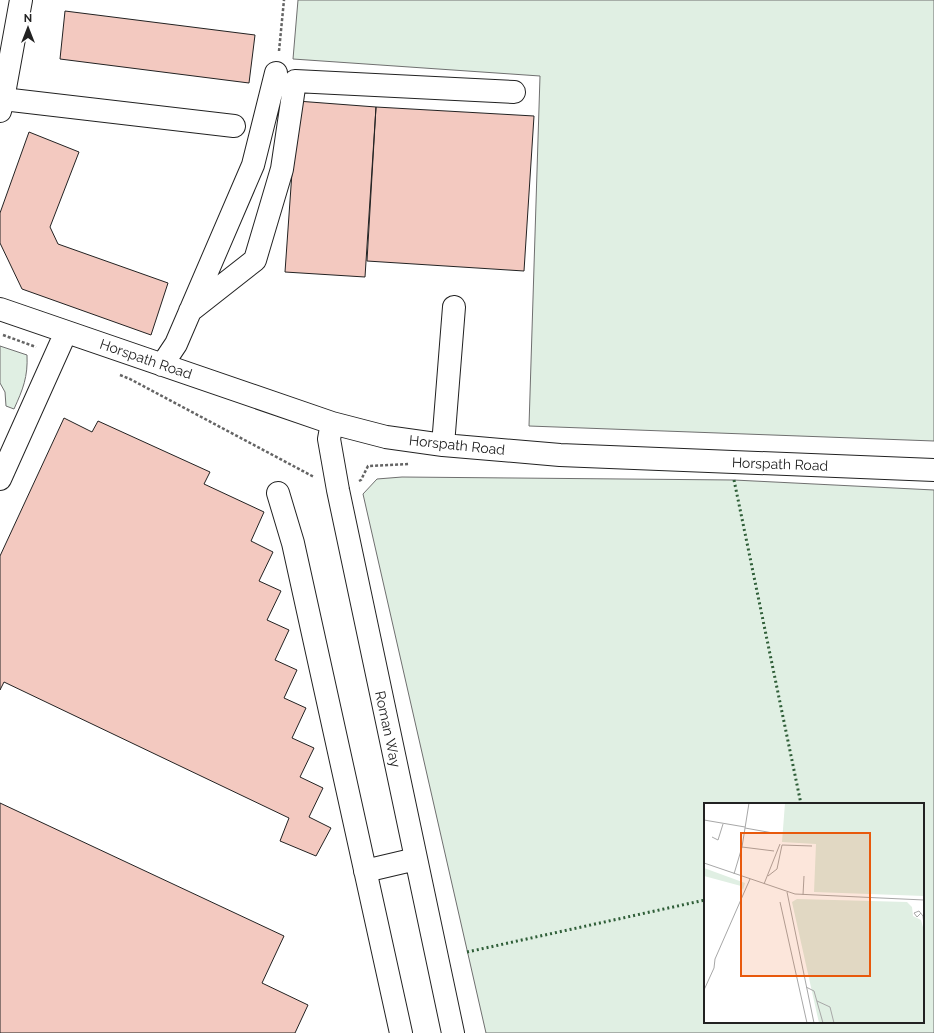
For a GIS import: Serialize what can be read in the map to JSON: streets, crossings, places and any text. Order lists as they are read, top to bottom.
{
  "streets": {
    "street": ["Horspath Road", "Roman Way"]
  },
  "crossings": [
    ["Horspath Road", "Roman Way"]
  ],
  "north": "top"
}
